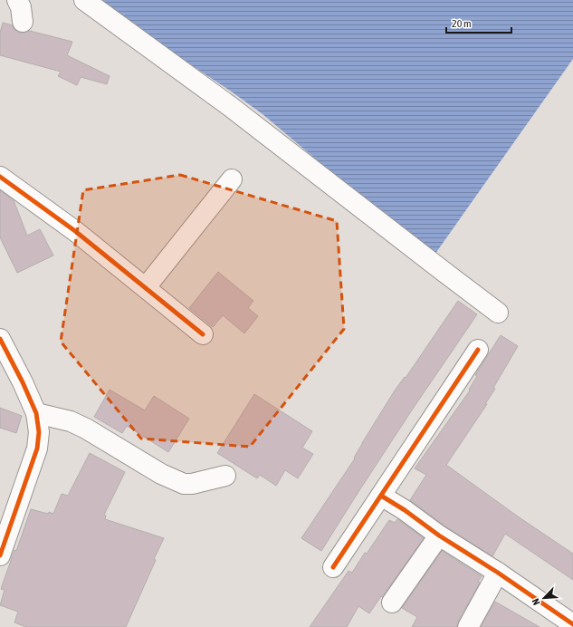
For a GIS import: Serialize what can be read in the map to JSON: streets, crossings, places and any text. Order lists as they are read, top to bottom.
{
  "scale_bar": "20 m",
  "north": "bottom left"
}
